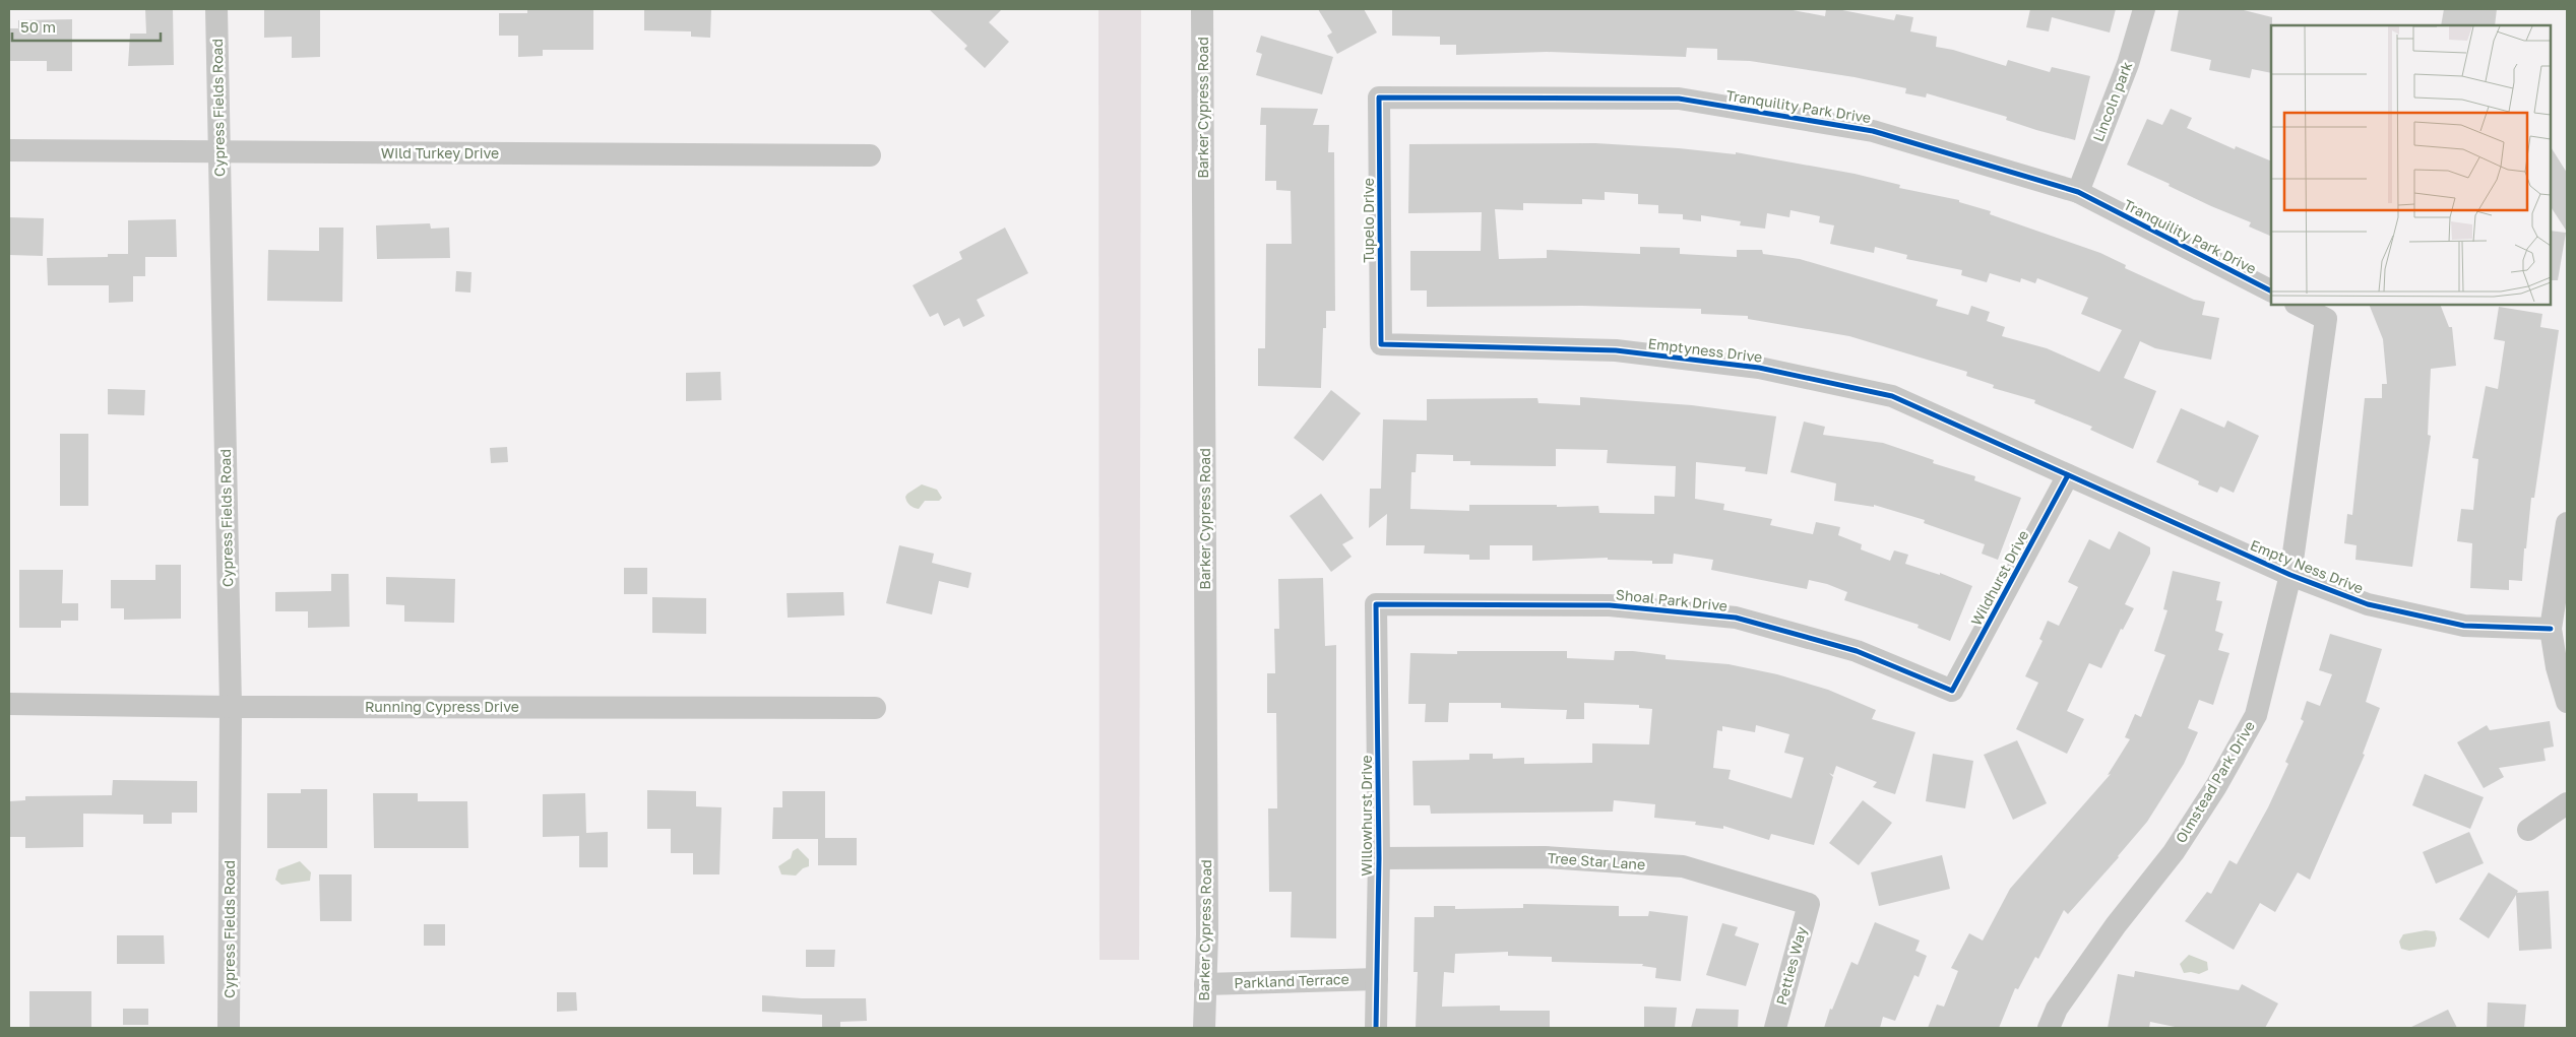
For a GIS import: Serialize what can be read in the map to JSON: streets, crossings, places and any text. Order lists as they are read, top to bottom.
{
  "streets": {
    "street": [
      "Lincoln park",
      "Tranquility Park Drive",
      "Cypress Fields Road",
      "Barker Cypress Road",
      "Wild Turkey Drive",
      "Tupelo Drive",
      "Emptyness Drive",
      "Empty Ness Drive",
      "Wildhurst Drive",
      "Shoal Park Drive",
      "Running Cypress Drive",
      "Olmstead Park Drive",
      "Willowhurst Drive",
      "Tree Star Lane",
      "Petties Way",
      "Parkland Terrace"
    ]
  },
  "crossings": [
    ["Lincoln park", "Tranquility Park Drive"],
    ["Tranquility Park Drive", "Tupelo Drive"],
    ["Cypress Fields Road", "Wild Turkey Drive"],
    ["Cypress Fields Road", "Running Cypress Drive"],
    ["Barker Cypress Road", "Parkland Terrace"],
    ["Tupelo Drive", "Emptyness Drive"],
    ["Emptyness Drive", "Empty Ness Drive"],
    ["Emptyness Drive", "Wildhurst Drive"],
    ["Empty Ness Drive", "Wildhurst Drive"],
    ["Empty Ness Drive", "Olmstead Park Drive"],
    ["Wildhurst Drive", "Shoal Park Drive"],
    ["Shoal Park Drive", "Willowhurst Drive"],
    ["Willowhurst Drive", "Tree Star Lane"],
    ["Willowhurst Drive", "Parkland Terrace"],
    ["Tree Star Lane", "Petties Way"]
  ],
  "scale_bar": "50 m"
}
